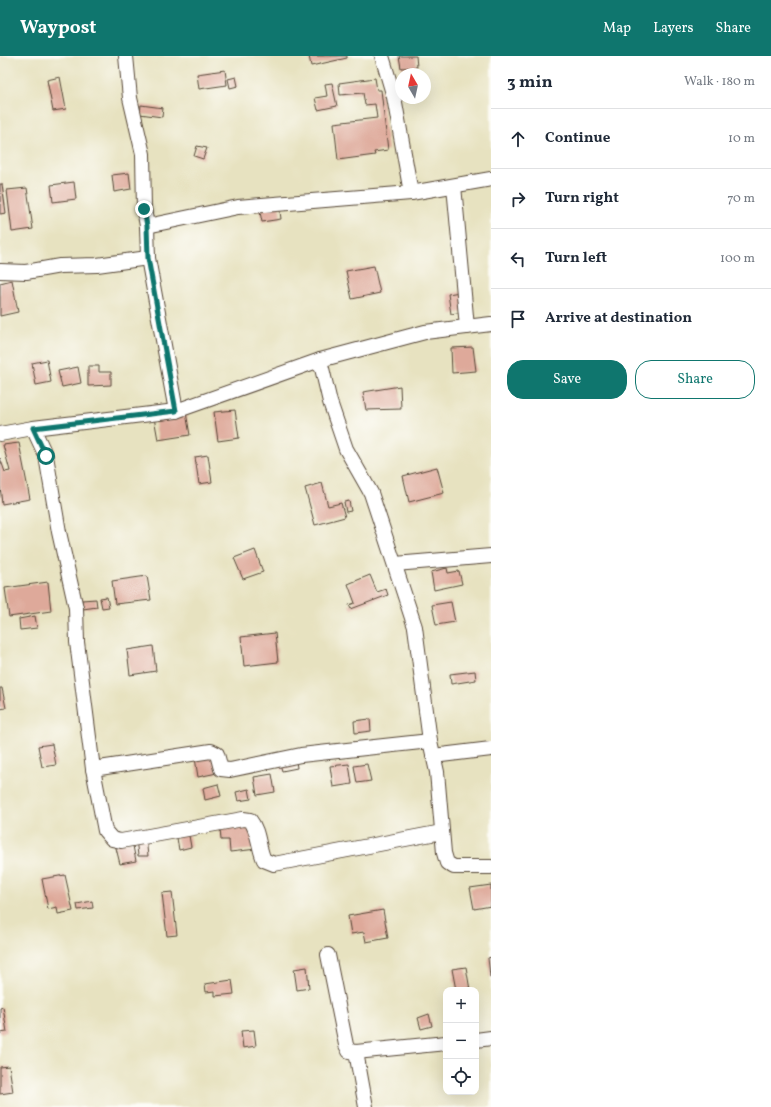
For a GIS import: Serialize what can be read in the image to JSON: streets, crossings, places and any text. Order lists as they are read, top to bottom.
{
  "north": "top",
  "page": {
    "header": "Waypost",
    "nav": ["Map", "Layers", "Share"],
    "heading": ["3 min", "Walk · 180 m"],
    "list": [
      ["Continue", "10 m"],
      ["Turn right", "70 m"],
      ["Turn left", "100 m"],
      "Arrive at destination"
    ],
    "buttons": ["Save", "Share"],
    "map_buttons": ["+", "−"]
  }
}
